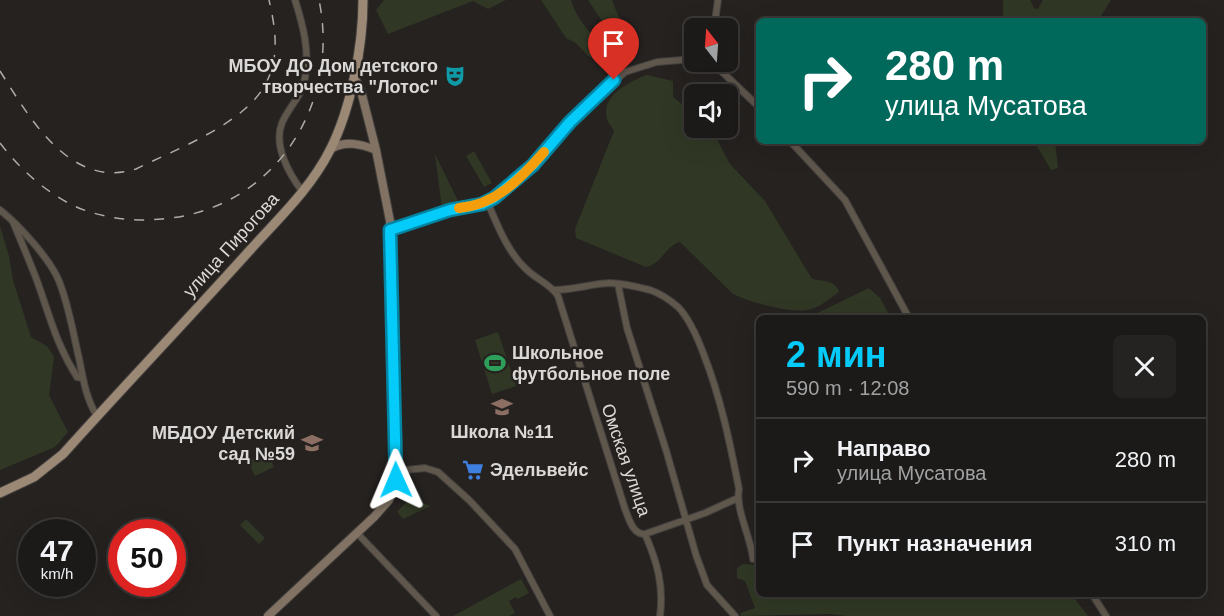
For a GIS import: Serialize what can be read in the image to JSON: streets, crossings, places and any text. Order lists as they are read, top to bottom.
{
  "streets": {
    "main road": ["улица Пирогова"],
    "street": ["Омская улица"]
  },
  "places": {
    "theatre": ["МБОУ ДО Дом детского творчества \"Лотос\""],
    "sports": ["Школьное футбольное поле"],
    "school or university": ["Школа №11", "МБДОУ Детский сад №59"],
    "supermarket": ["Эдельвейс"]
  },
  "north": "top",
  "page": {
    "turn": ["280 m", "улица Мусатова"],
    "heading": ["2 мин", "590 m · 12:08"],
    "list": [
      {
        "name": "Направо",
        "note": "улица Мусатова",
        "value": "280 m"
      },
      {
        "name": "Пункт назначения",
        "value": "310 m"
      }
    ],
    "speed": "47 km/h",
    "limit": "50"
  }
}
